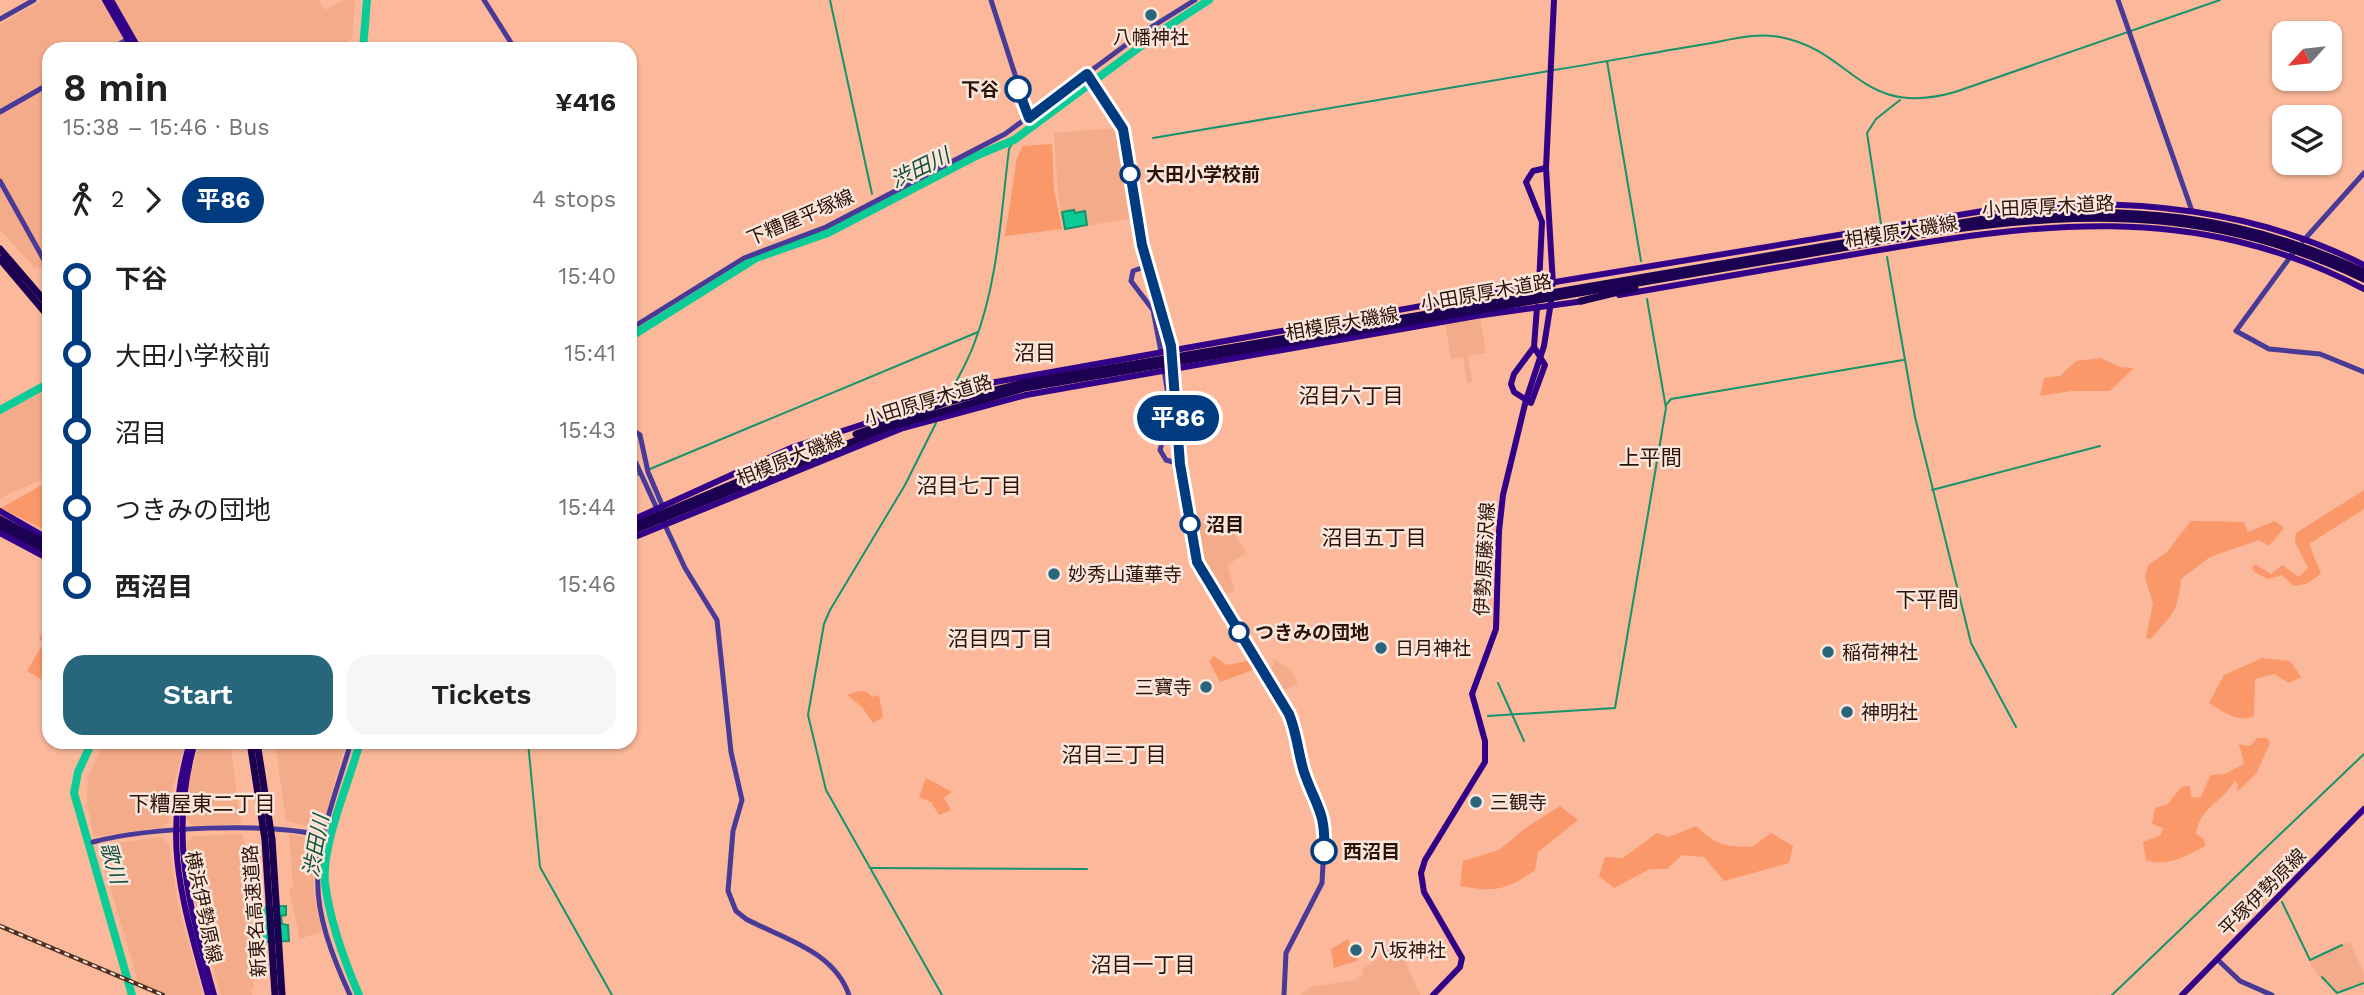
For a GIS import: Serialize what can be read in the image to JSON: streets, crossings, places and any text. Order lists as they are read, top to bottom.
{
  "streets": {
    "highway": ["小田原厚木道路", "新東名高速道路"],
    "main road": [
      "相模原大磯線",
      "伊勢原藤沢線",
      "平塚伊勢原線",
      "横浜伊勢原線"
    ],
    "street": ["下糟屋平塚線"]
  },
  "crossings": [
    ["小田原厚木道路", "相模原大磯線"]
  ],
  "districts": [
    "沼目",
    "沼目六丁目",
    "上平間",
    "沼目七丁目",
    "沼目五丁目",
    "下平間",
    "沼目四丁目",
    "沼目三丁目",
    "下糟屋東二丁目",
    "沼目一丁目"
  ],
  "water": ["渋田川", "歌川"],
  "places": [
    "八幡神社",
    "下谷",
    "大田小学校前",
    "沼目",
    "妙秀山蓮華寺",
    "つきみの団地",
    "日月神社",
    "稲荷神社",
    "三寶寺",
    "神明社",
    "三観寺",
    "西沼目",
    "八坂神社"
  ],
  "lines": ["bus line 平86"],
  "north": "bottom left",
  "page": {
    "on_map": "平86",
    "heading": ["8 min", "15:38 – 15:46 · Bus", "¥416"],
    "legs": ["2", "平86", "4 stops"],
    "list": [
      {
        "name": "下谷",
        "value": "15:40"
      },
      {
        "name": "大田小学校前",
        "value": "15:41"
      },
      {
        "name": "沼目",
        "value": "15:43"
      },
      {
        "name": "つきみの団地",
        "value": "15:44"
      },
      {
        "name": "西沼目",
        "value": "15:46"
      }
    ],
    "buttons": ["Start", "Tickets"]
  }
}
